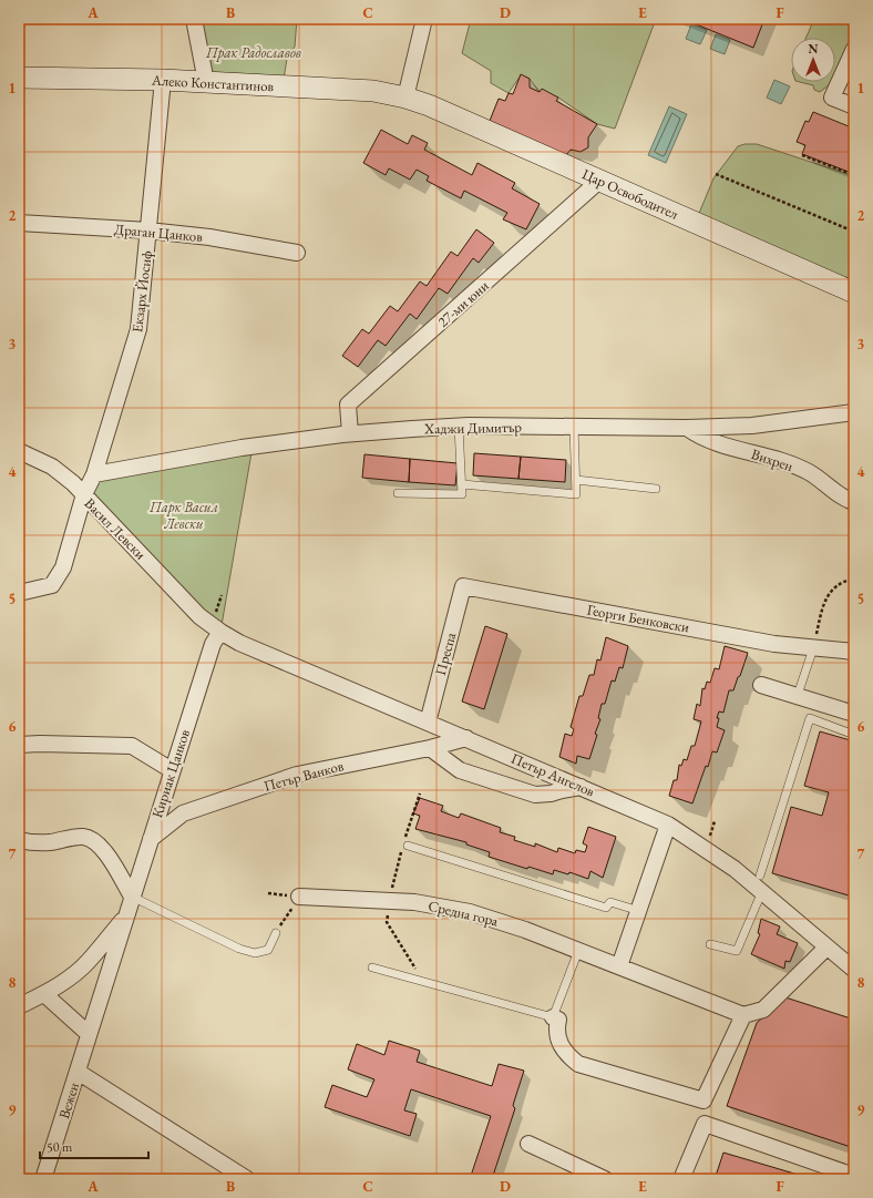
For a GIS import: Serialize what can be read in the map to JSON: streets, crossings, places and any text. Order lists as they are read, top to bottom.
{
  "streets": {
    "street": [
      "Алеко Константинов",
      "Цар Освободител",
      "Драган Цанков",
      "Екзарх Йосиф",
      "27-ми юни",
      "Хаджи Димитър",
      "Вихрен",
      "Васил Левски",
      "Георги Бенковски",
      "Преспа",
      "Кириак Цанков",
      "Петър Ангелов",
      "Петър Ванков",
      "Средна гора",
      "Вежен"
    ]
  },
  "crossings": [
    ["Алеко Константинов", "Цар Освободител"],
    ["Алеко Константинов", "Екзарх Йосиф"],
    ["Цар Освободител", "27-ми юни"],
    ["Драган Цанков", "Екзарх Йосиф"],
    ["Екзарх Йосиф", "Хаджи Димитър"],
    ["Екзарх Йосиф", "Васил Левски"],
    ["27-ми юни", "Хаджи Димитър"],
    ["Хаджи Димитър", "Вихрен"],
    ["Васил Левски", "Кириак Цанков"],
    ["Васил Левски", "Петър Ангелов"],
    ["Георги Бенковски", "Преспа"],
    ["Преспа", "Петър Ангелов"],
    ["Кириак Цанков", "Петър Ангелов"],
    ["Кириак Цанков", "Петър Ванков"],
    ["Кириак Цанков", "Вежен"],
    ["Петър Ангелов", "Петър Ванков"]
  ],
  "parks": ["Прак Радославов", "Парк Васил Левски"],
  "scale_bar": "50 m",
  "north": "top",
  "grid": {
    "columns": [
      "A",
      "B",
      "C",
      "D",
      "E",
      "F"
    ],
    "rows": [
      "1",
      "2",
      "3",
      "4",
      "5",
      "6",
      "7",
      "8",
      "9"
    ]
  }
}
